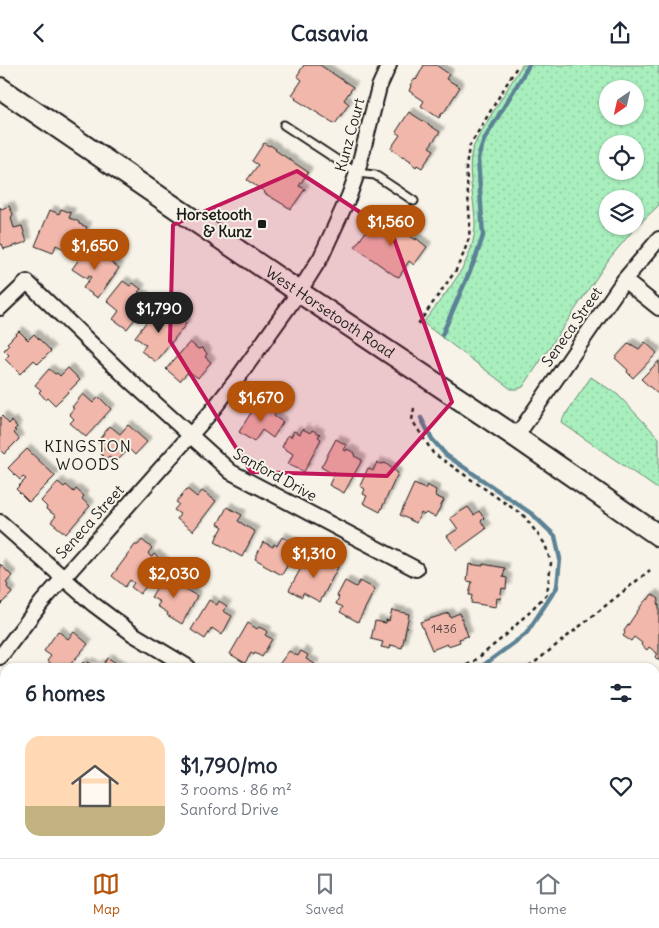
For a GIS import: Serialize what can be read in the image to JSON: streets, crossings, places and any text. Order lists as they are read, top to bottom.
{
  "streets": {
    "main road": ["West Horsetooth Road"],
    "street": ["Kunz Court", "Seneca Street", "Sanford Drive"]
  },
  "crossings": [
    ["Kunz Court", "West Horsetooth Road"],
    ["Kunz Court", "Seneca Street"],
    ["West Horsetooth Road", "Seneca Street"],
    ["Seneca Street", "Sanford Drive"]
  ],
  "districts": ["KINGSTON WOODS"],
  "places": {
    "transit": ["Horsetooth & Kunz"]
  },
  "house_numbers": ["1436"],
  "north": "bottom left",
  "page": {
    "header": "Casavia",
    "price": [
      "$1,560",
      "$1,650",
      "$1,790",
      "$1,670",
      "$1,310",
      "$2,030"
    ],
    "heading": "6 homes",
    "list": [
      {
        "name": "$1,790/mo",
        "note": "3 rooms · 86 m² · Sanford Drive"
      }
    ],
    "tabs": ["Map", "Saved", "Home"]
  }
}
